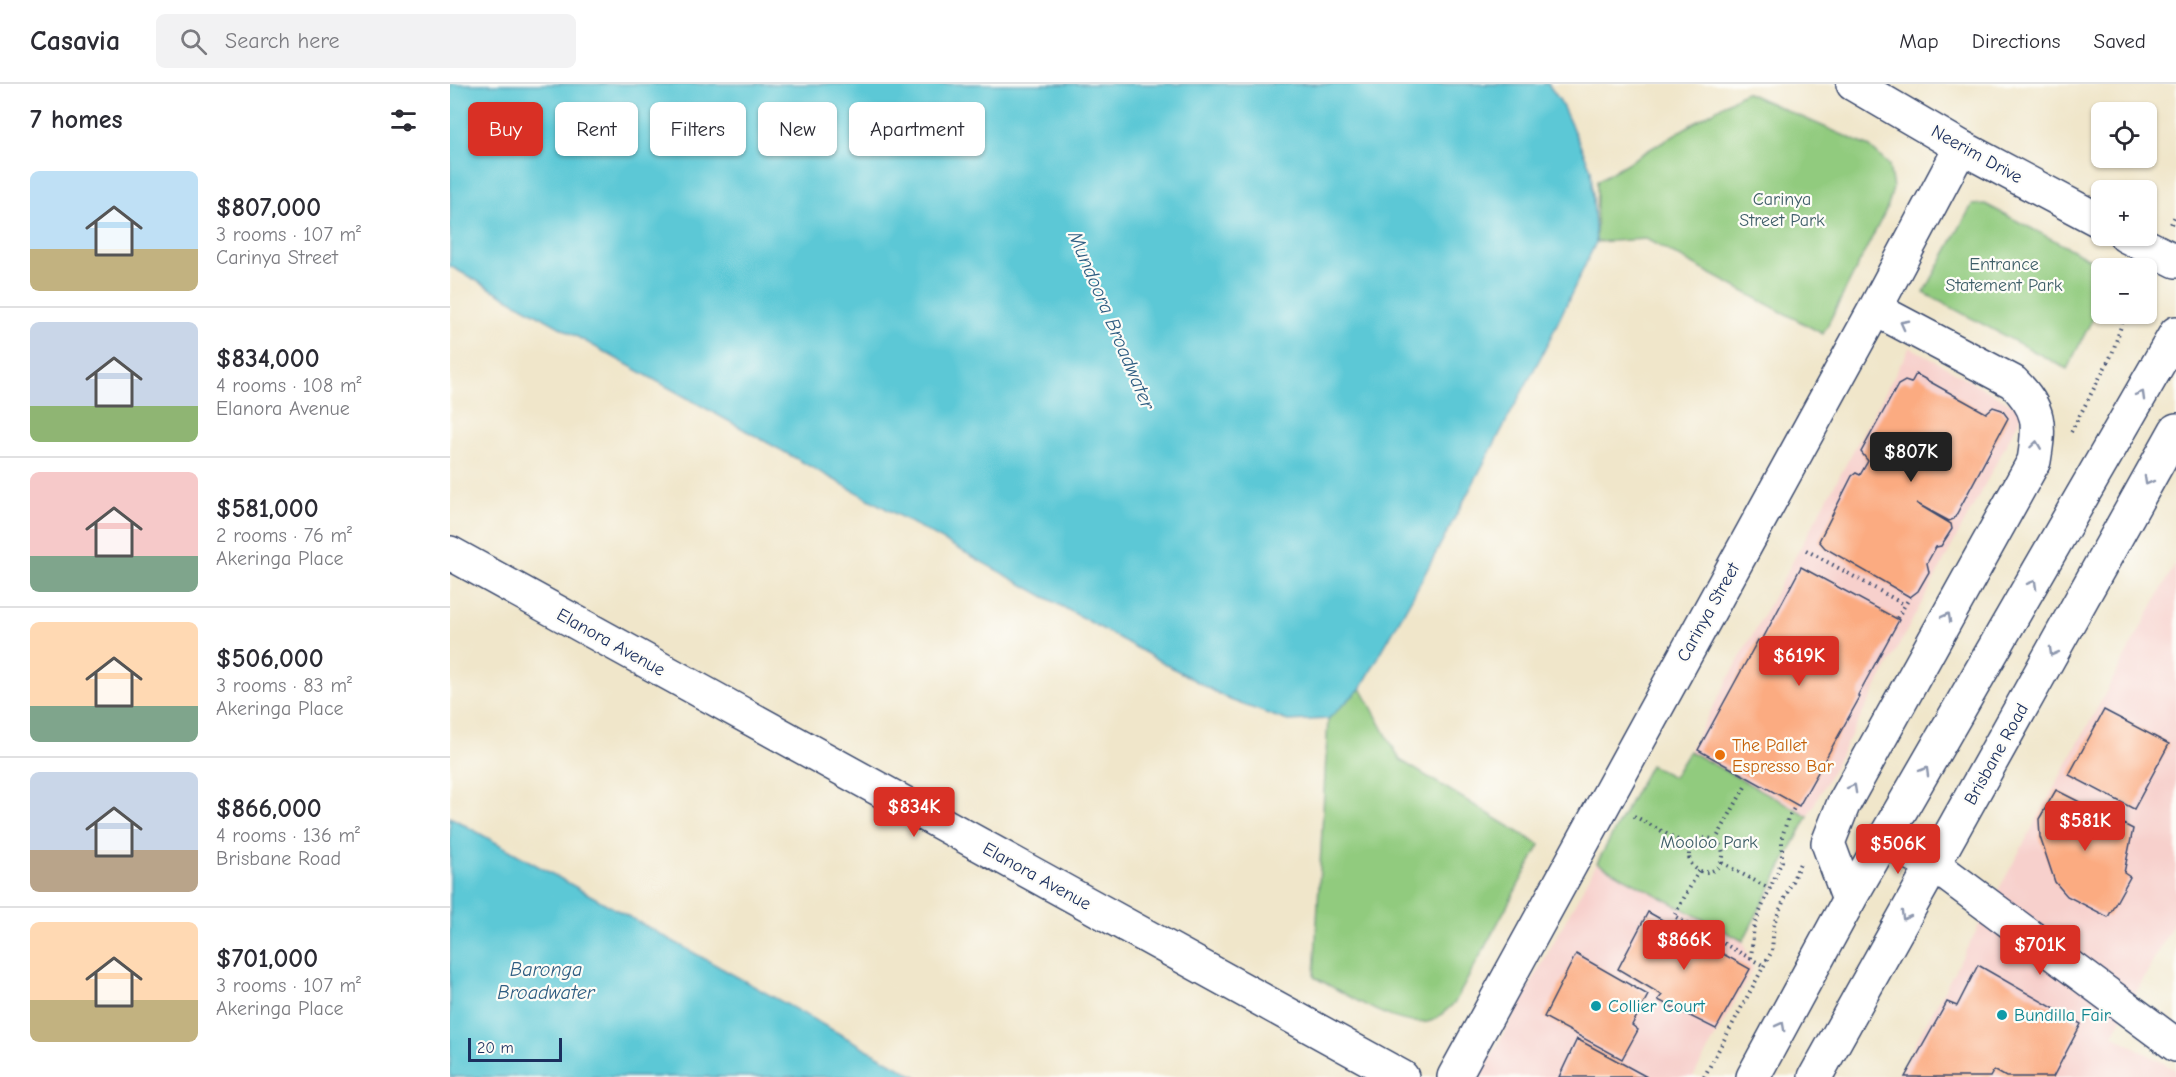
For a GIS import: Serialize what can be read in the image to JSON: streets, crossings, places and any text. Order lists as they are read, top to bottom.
{
  "streets": {
    "street": [
      "Neerim Drive",
      "Carinya Street",
      "Elanora Avenue",
      "Brisbane Road"
    ]
  },
  "crossings": [
    ["Neerim Drive", "Carinya Street"]
  ],
  "water": ["Mundoora Broadwater", "Baronga Broadwater"],
  "parks": ["Carinya Street Park", "Entrance Statement Park", "Mooloo Park"],
  "places": ["The Pallet Espresso Bar", "Collier Court", "Bundilla Fair"],
  "scale_bar": "20 m",
  "page": {
    "header": "Casavia",
    "search": "Search here",
    "nav": ["Map", "Directions", "Saved"],
    "heading": "7 homes",
    "map_buttons": ["+", "−"],
    "chip": [
      "Buy",
      "Rent",
      "Filters",
      "New",
      "Apartment"
    ],
    "list": [
      {
        "name": "$807,000",
        "note": "3 rooms · 107 m² · Carinya Street"
      },
      {
        "name": "$834,000",
        "note": "4 rooms · 108 m² · Elanora Avenue"
      },
      {
        "name": "$581,000",
        "note": "2 rooms · 76 m² · Akeringa Place"
      },
      {
        "name": "$506,000",
        "note": "3 rooms · 83 m² · Akeringa Place"
      },
      {
        "name": "$866,000",
        "note": "4 rooms · 136 m² · Brisbane Road"
      },
      {
        "name": "$701,000",
        "note": "3 rooms · 107 m² · Akeringa Place"
      }
    ],
    "price": [
      "$807K",
      "$619K",
      "$834K",
      "$581K",
      "$506K",
      "$866K",
      "$701K"
    ],
    "scale": "20 m"
  }
}
